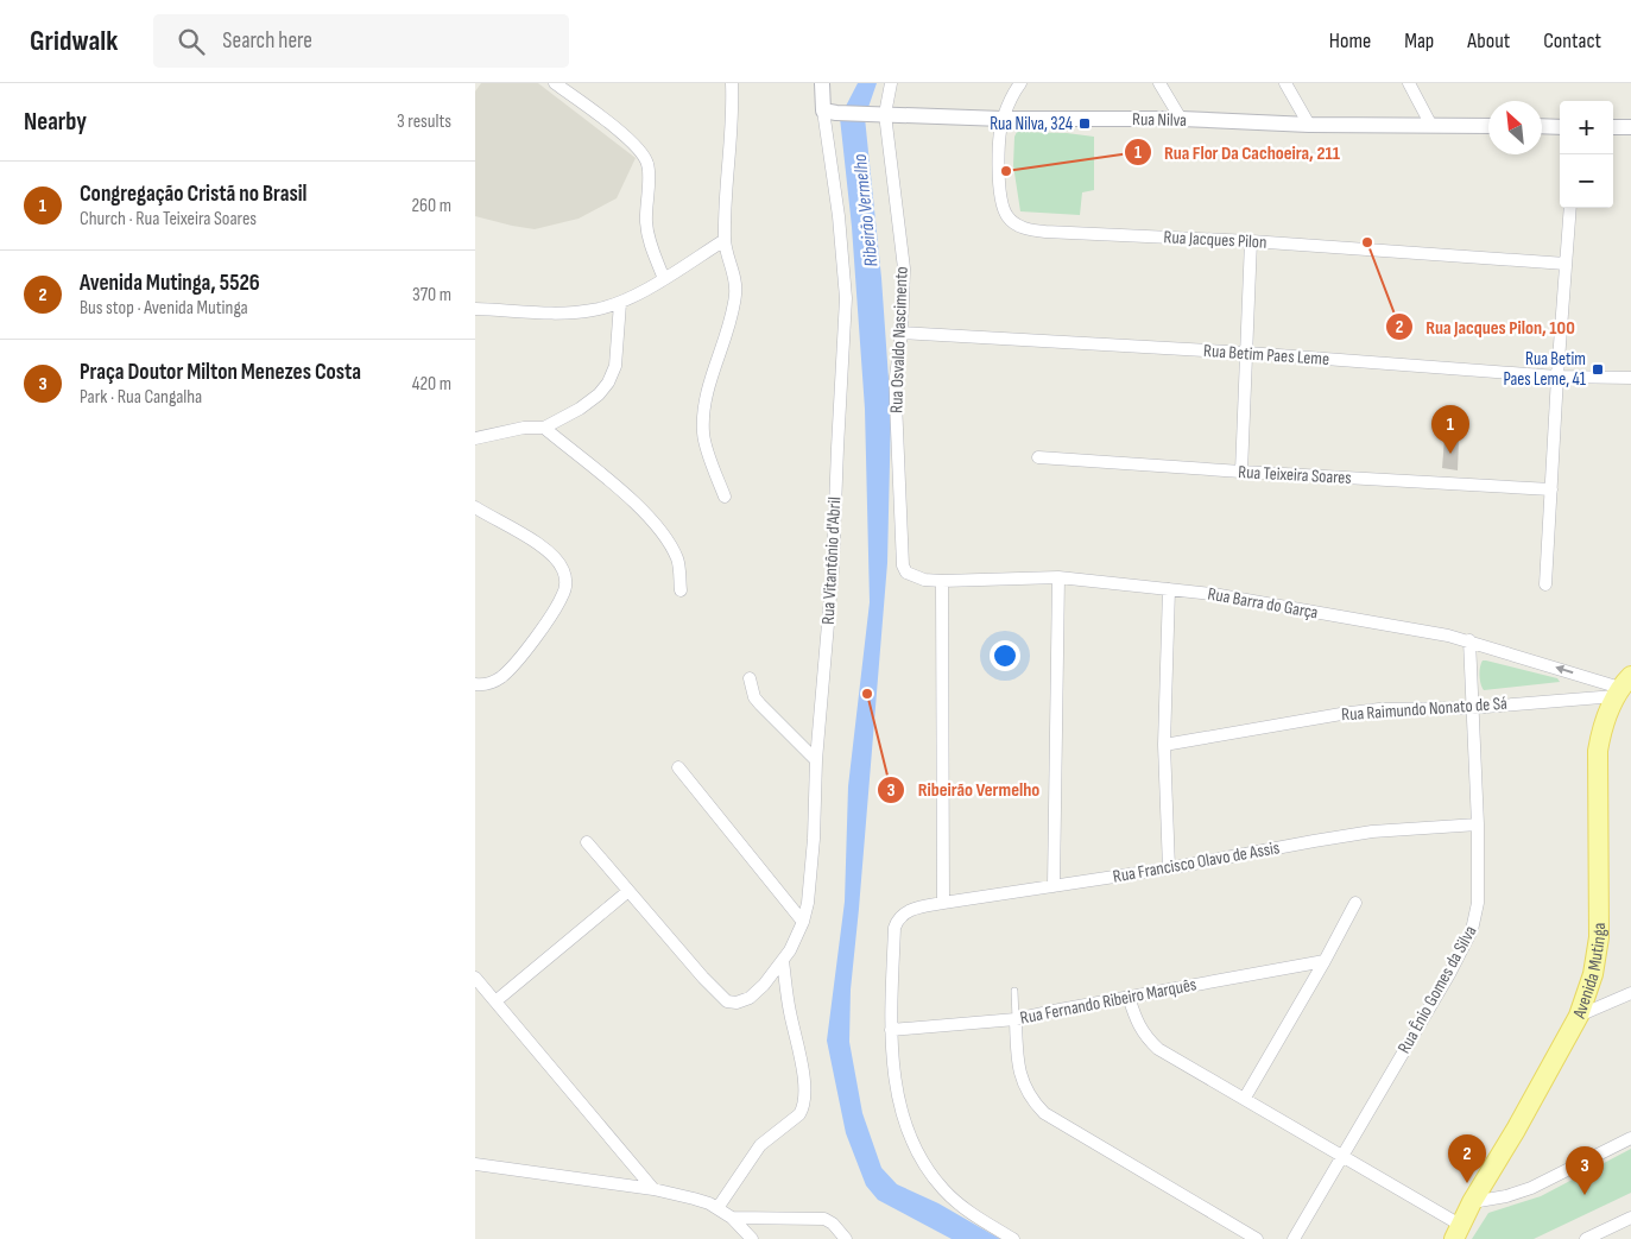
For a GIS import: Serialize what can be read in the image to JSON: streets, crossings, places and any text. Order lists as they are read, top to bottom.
{
  "streets": {
    "main road": ["Avenida Mutinga"],
    "street": [
      "Rua Nilva",
      "Rua Jacques Pilon",
      "Rua Osvaldo Nascimento",
      "Rua Betim Paes Leme",
      "Rua Teixeira Soares",
      "Rua Vitantônio d'Abril",
      "Rua Barra do Garça",
      "Rua Raimundo Nonato de Sá",
      "Rua Francisco Olavo de Assis",
      "Rua Ênio Gomes da Silva",
      "Rua Fernando Ribeiro Marquês"
    ]
  },
  "crossings": [
    ["Rua Nilva", "Rua Jacques Pilon"],
    ["Rua Nilva", "Rua Osvaldo Nascimento"],
    ["Rua Nilva", "Rua Vitantônio d'Abril"],
    ["Rua Osvaldo Nascimento", "Rua Betim Paes Leme"],
    ["Rua Osvaldo Nascimento", "Rua Barra do Garça"],
    ["Rua Barra do Garça", "Rua Raimundo Nonato de Sá"],
    ["Rua Barra do Garça", "Avenida Mutinga"],
    ["Rua Barra do Garça", "Rua Ênio Gomes da Silva"],
    ["Rua Raimundo Nonato de Sá", "Avenida Mutinga"],
    ["Rua Raimundo Nonato de Sá", "Rua Ênio Gomes da Silva"],
    ["Rua Francisco Olavo de Assis", "Rua Ênio Gomes da Silva"],
    ["Rua Francisco Olavo de Assis", "Rua Fernando Ribeiro Marquês"]
  ],
  "water": ["Ribeirão Vermelho"],
  "places": {
    "transit": ["Rua Nilva, 324", "Rua Betim Paes Leme, 41"],
    "other": ["Rua Flor Da Cachoeira, 211", "Rua Jacques Pilon, 100", "Ribeirão Vermelho"]
  },
  "north": "top left",
  "page": {
    "header": "Gridwalk",
    "search": "Search here",
    "nav": [
      "Home",
      "Map",
      "About",
      "Contact"
    ],
    "heading": ["Nearby", "3 results"],
    "map_buttons": ["+", "−"],
    "list": [
      {
        "mark": "1",
        "name": "Congregação Cristã no Brasil",
        "note": "Church · Rua Teixeira Soares",
        "value": "260 m"
      },
      {
        "mark": "2",
        "name": "Avenida Mutinga, 5526",
        "note": "Bus stop · Avenida Mutinga",
        "value": "370 m"
      },
      {
        "mark": "3",
        "name": "Praça Doutor Milton Menezes Costa",
        "note": "Park · Rua Cangalha",
        "value": "420 m"
      }
    ],
    "pins": ["1", "2", "3"]
  }
}
